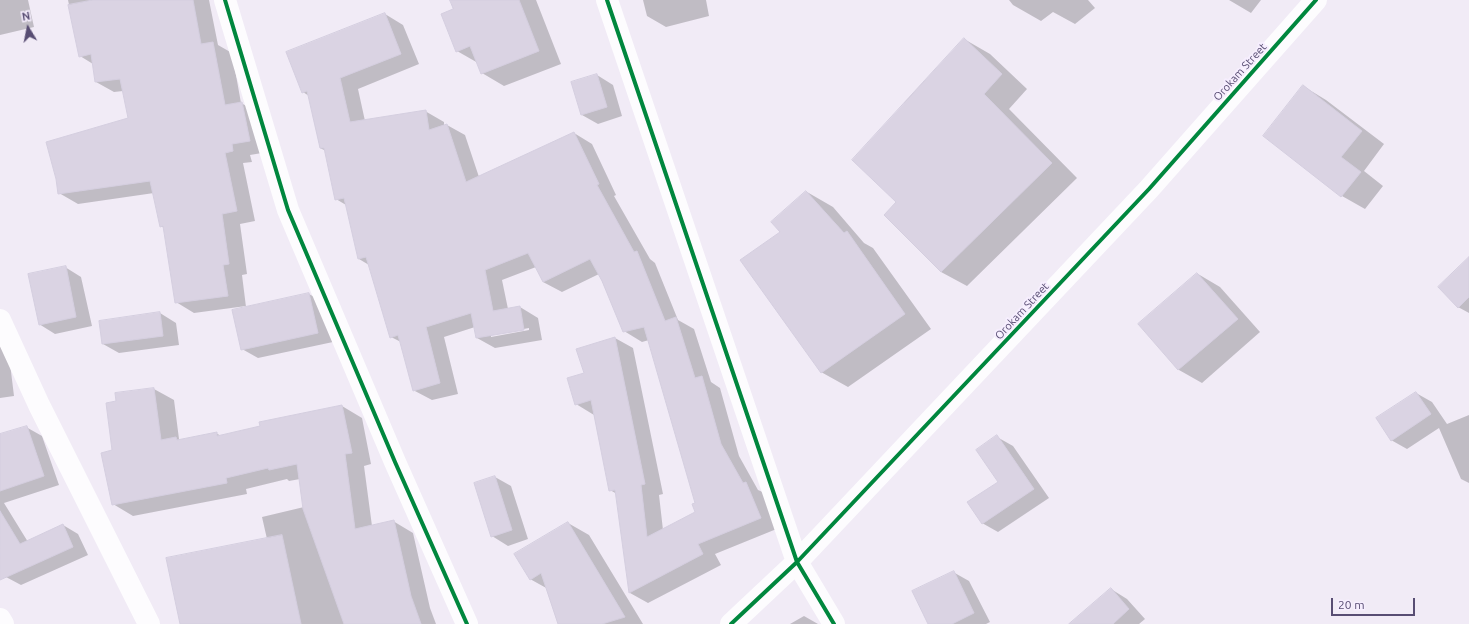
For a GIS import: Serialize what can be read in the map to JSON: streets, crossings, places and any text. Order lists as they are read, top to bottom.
{
  "streets": {
    "street": ["Orokam Street"]
  },
  "scale_bar": "20 m",
  "north": "top"
}
